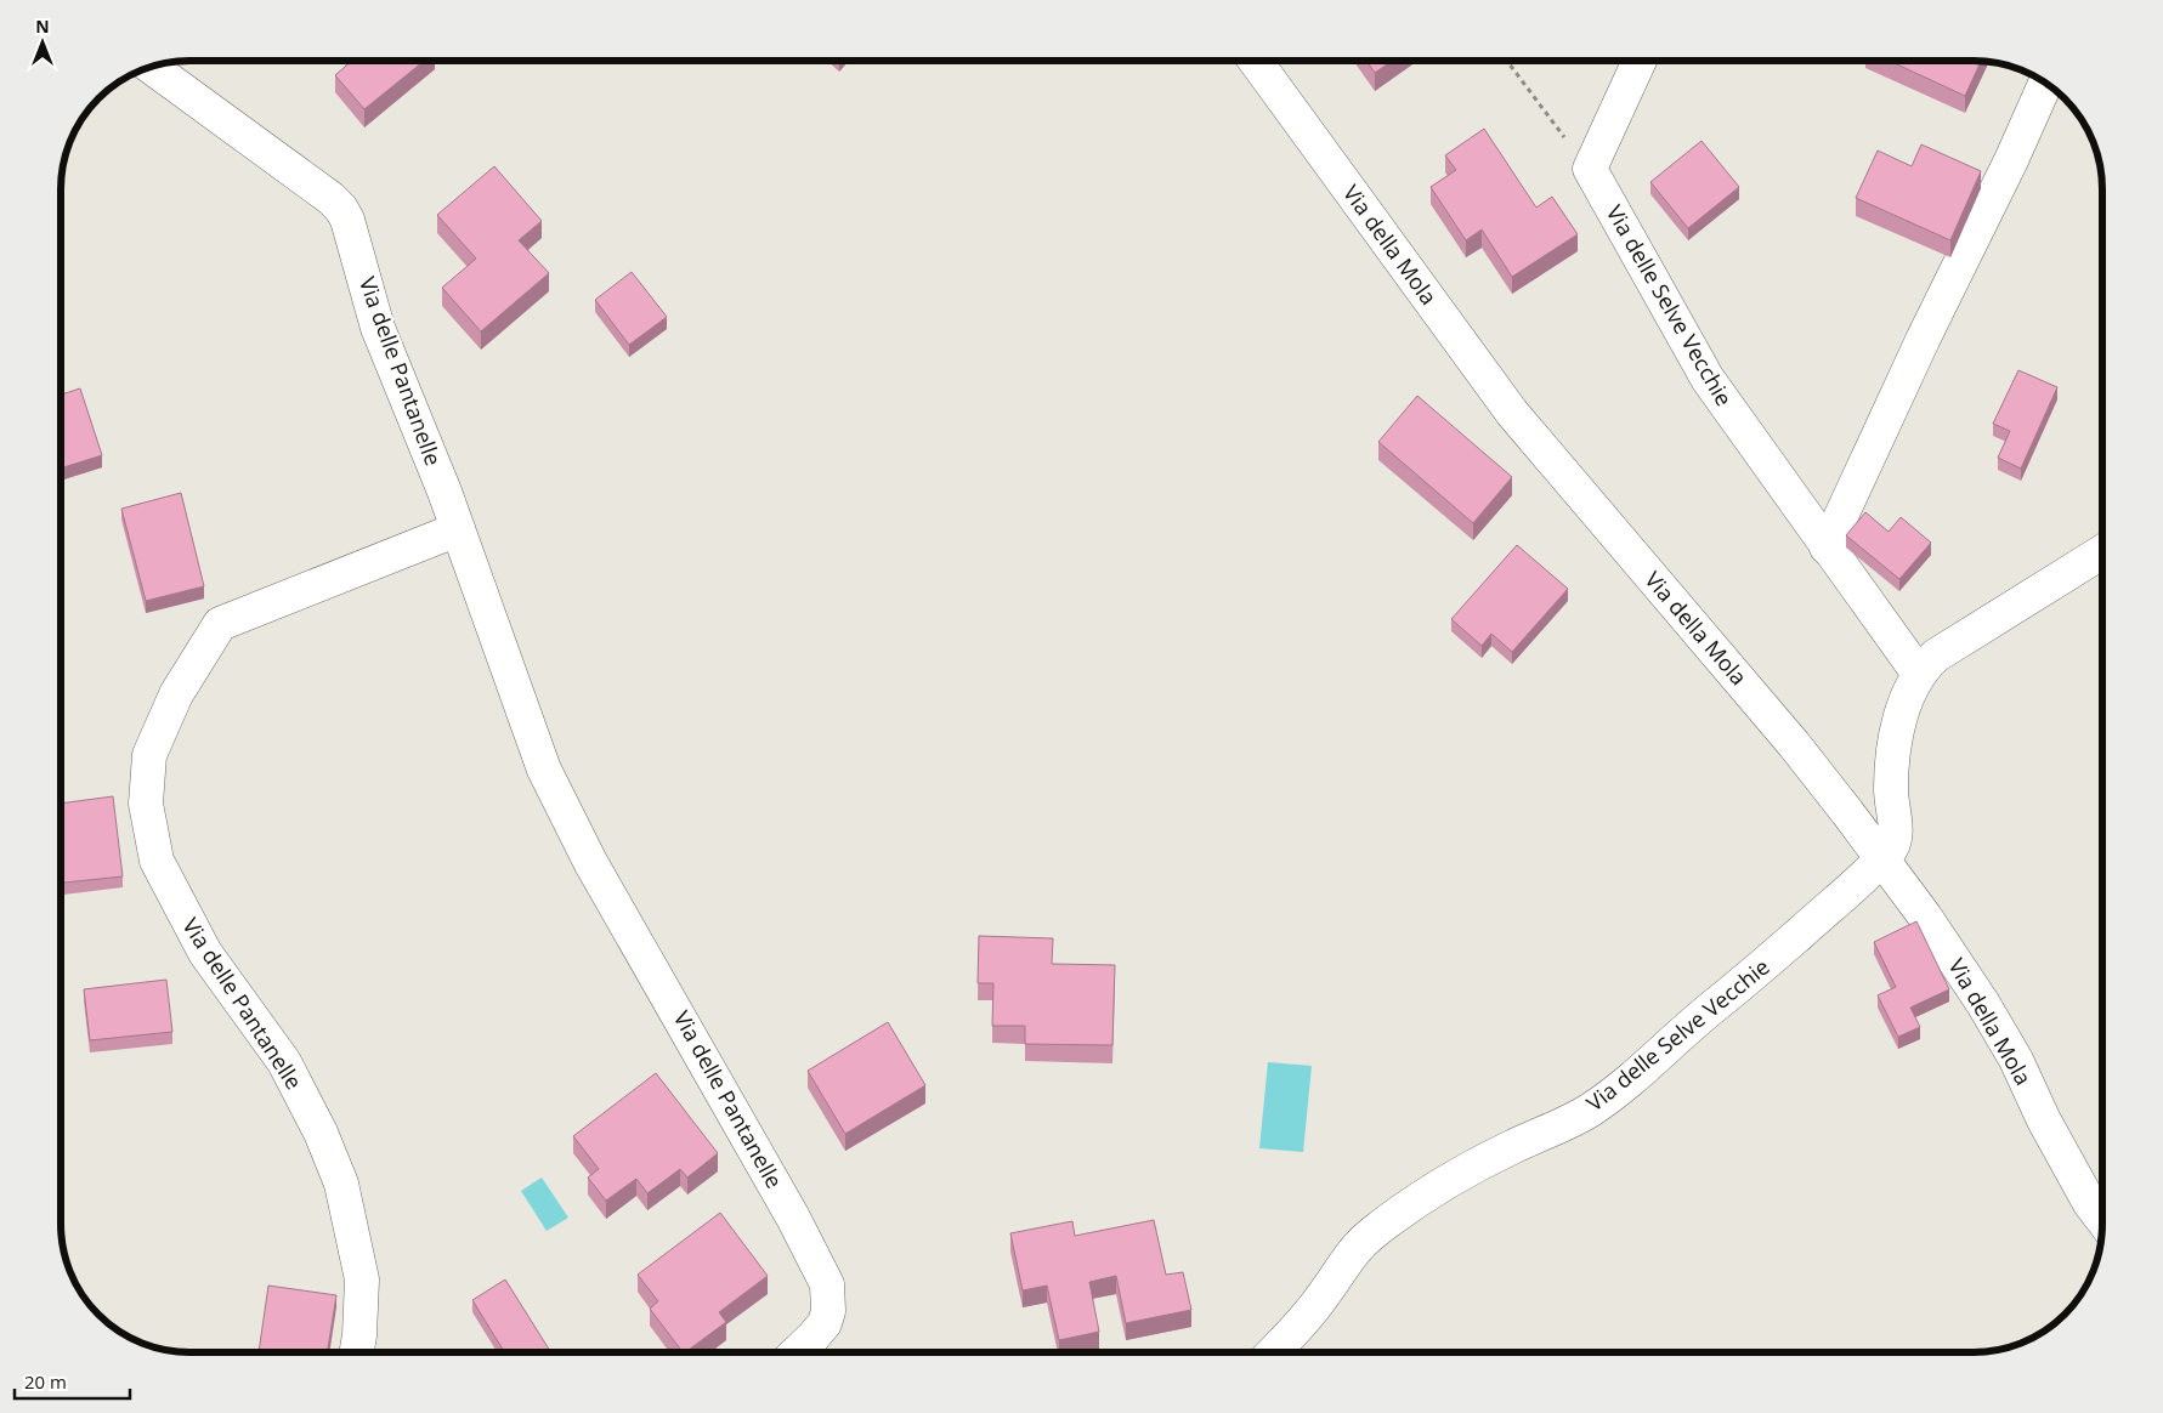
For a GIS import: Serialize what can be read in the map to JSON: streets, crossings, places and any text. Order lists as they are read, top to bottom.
{
  "streets": {
    "street": ["Via della Mola", "Via delle Selve Vecchie", "Via delle Pantanelle"]
  },
  "crossings": [
    ["Via della Mola", "Via delle Selve Vecchie"]
  ],
  "scale_bar": "20 m",
  "north": "top"
}
